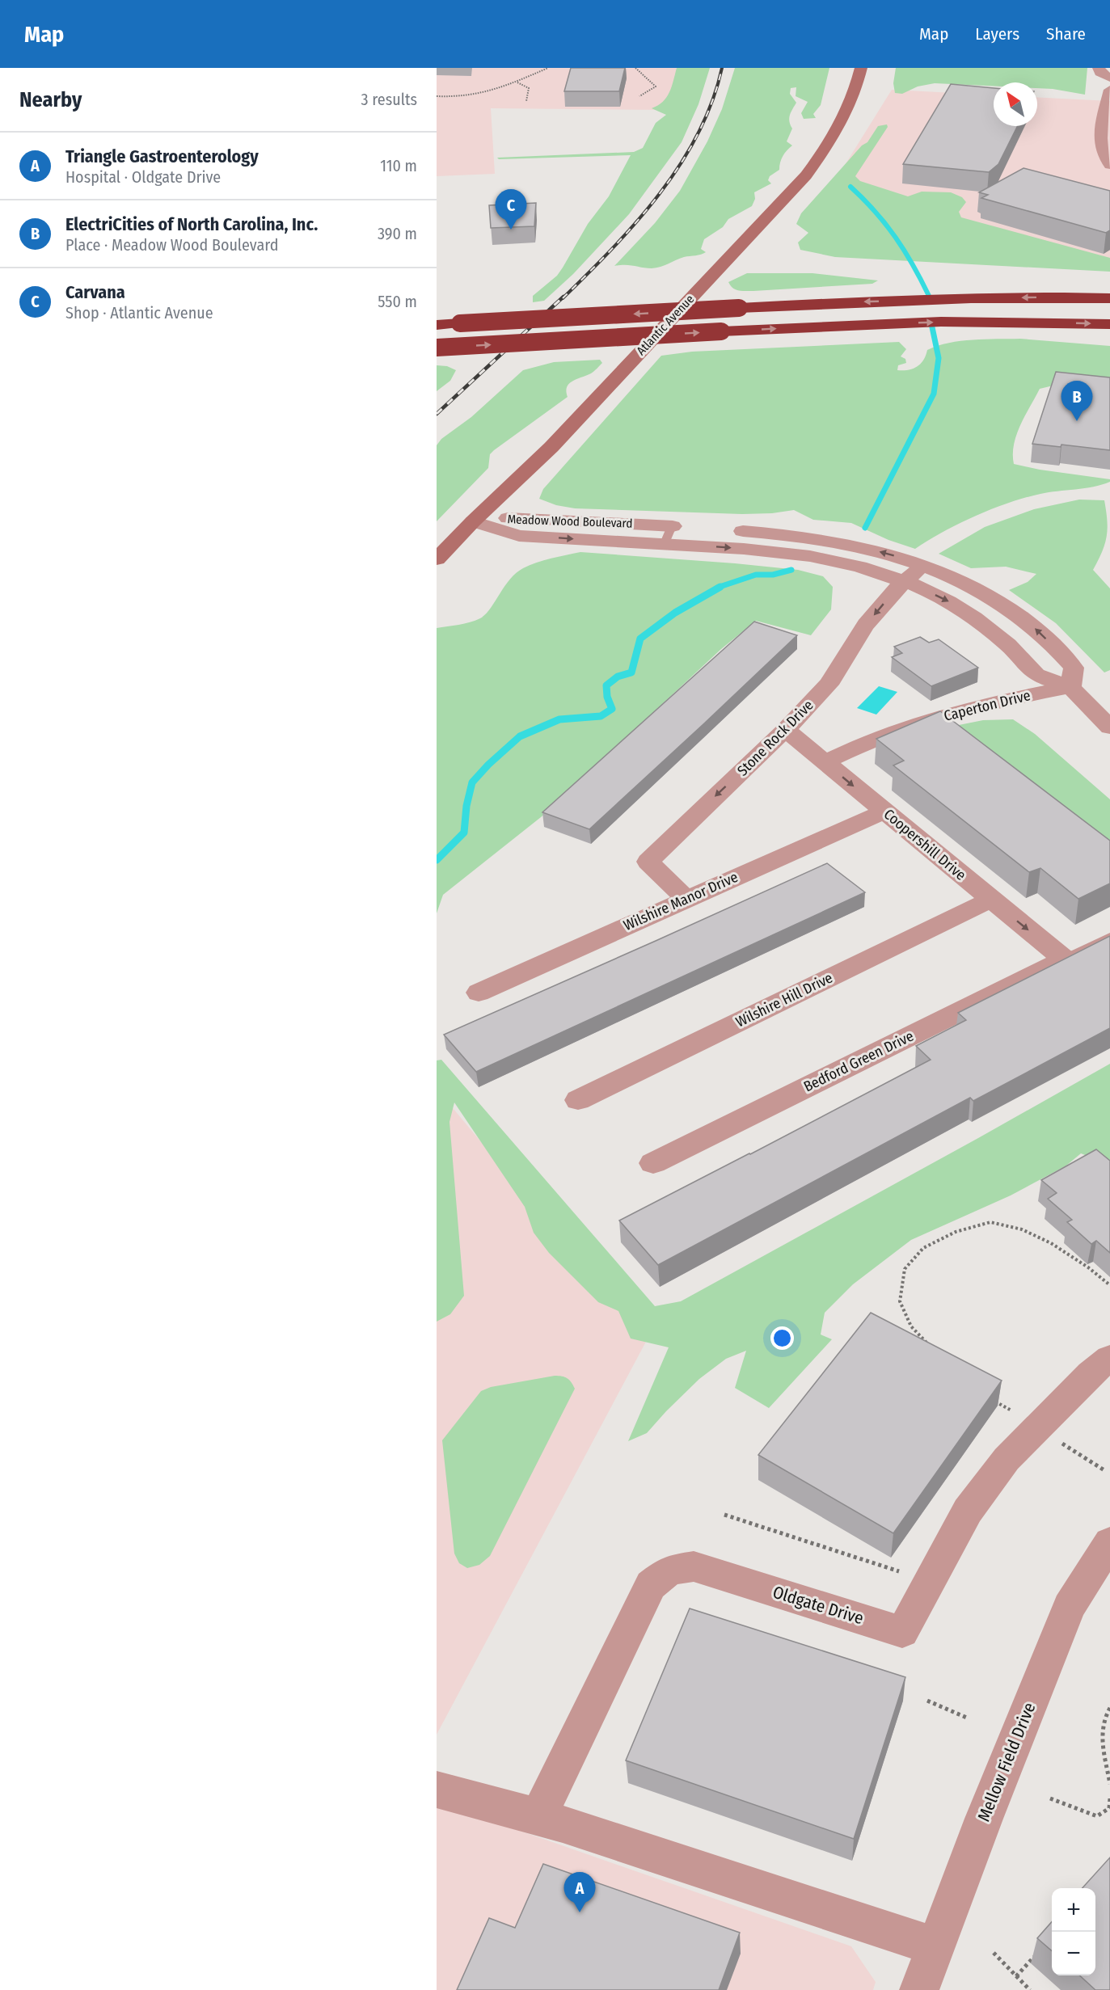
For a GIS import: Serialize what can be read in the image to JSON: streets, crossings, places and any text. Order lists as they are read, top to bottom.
{
  "streets": {
    "main road": ["Atlantic Avenue"],
    "street": [
      "Meadow Wood Boulevard",
      "Caperton Drive",
      "Stone Rock Drive",
      "Coopershill Drive",
      "Wilshire Manor Drive",
      "Wilshire Hill Drive",
      "Bedford Green Drive",
      "Oldgate Drive",
      "Mellow Field Drive"
    ]
  },
  "crossings": [
    ["Atlantic Avenue", "Meadow Wood Boulevard"],
    ["Meadow Wood Boulevard", "Caperton Drive"],
    ["Meadow Wood Boulevard", "Stone Rock Drive"],
    ["Caperton Drive", "Coopershill Drive"],
    ["Stone Rock Drive", "Coopershill Drive"],
    ["Stone Rock Drive", "Wilshire Manor Drive"],
    ["Coopershill Drive", "Wilshire Manor Drive"],
    ["Coopershill Drive", "Wilshire Hill Drive"],
    ["Coopershill Drive", "Bedford Green Drive"]
  ],
  "one_way": ["Stone Rock Drive", "Coopershill Drive"],
  "north": "top left",
  "page": {
    "header": "Map",
    "nav": ["Map", "Layers", "Share"],
    "heading": ["Nearby", "3 results"],
    "list": [
      {
        "mark": "A",
        "name": "Triangle Gastroenterology",
        "note": "Hospital · Oldgate Drive",
        "value": "110 m"
      },
      {
        "mark": "B",
        "name": "ElectriCities of North Carolina, Inc.",
        "note": "Place · Meadow Wood Boulevard",
        "value": "390 m"
      },
      {
        "mark": "C",
        "name": "Carvana",
        "note": "Shop · Atlantic Avenue",
        "value": "550 m"
      }
    ],
    "pins": ["C", "B", "A"],
    "map_buttons": ["+", "−"]
  }
}
